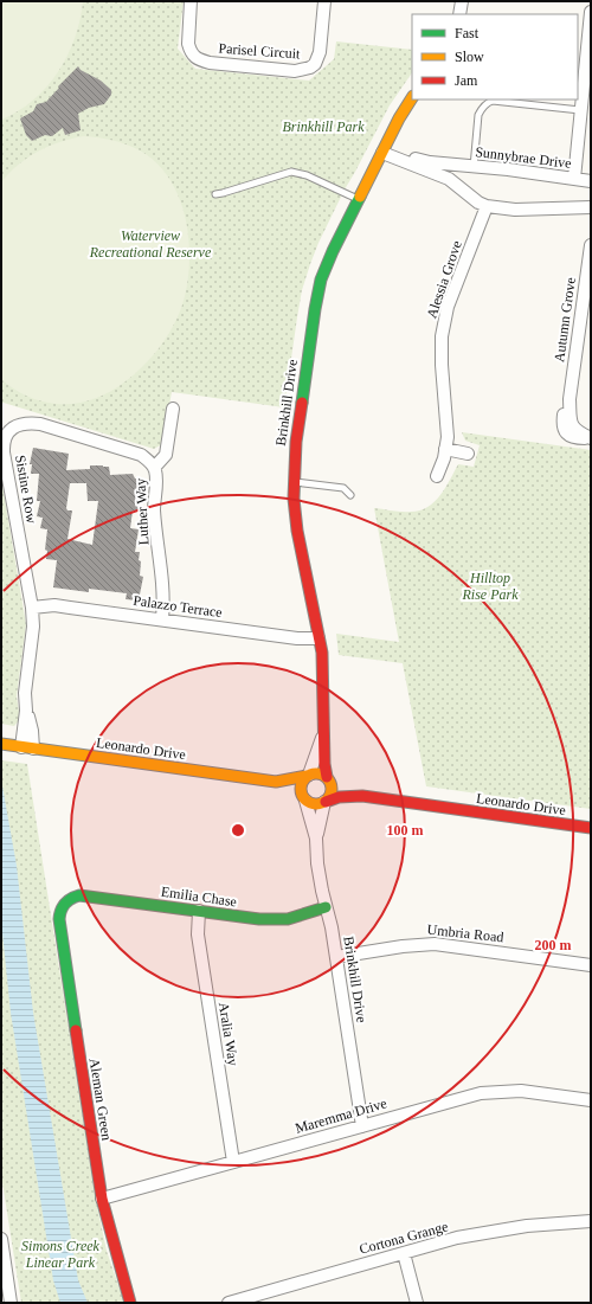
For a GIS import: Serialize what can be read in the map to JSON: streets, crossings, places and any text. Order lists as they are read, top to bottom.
{
  "streets": {
    "street": [
      "Parisel Circuit",
      "Sunnybrae Drive",
      "Alessia Grove",
      "Autumn Grove",
      "Brinkhill Drive",
      "Sistine Row",
      "Luther Way",
      "Palazzo Terrace",
      "Leonardo Drive",
      "Emilia Chase",
      "Umbria Road",
      "Aralia Way",
      "Aleman Green",
      "Maremma Drive",
      "Cortona Grange"
    ]
  },
  "crossings": [
    ["Sunnybrae Drive", "Brinkhill Drive"],
    ["Brinkhill Drive", "Palazzo Terrace"],
    ["Brinkhill Drive", "Leonardo Drive"],
    ["Brinkhill Drive", "Emilia Chase"],
    ["Brinkhill Drive", "Umbria Road"],
    ["Brinkhill Drive", "Maremma Drive"],
    ["Sistine Row", "Luther Way"],
    ["Sistine Row", "Palazzo Terrace"],
    ["Sistine Row", "Leonardo Drive"],
    ["Luther Way", "Palazzo Terrace"],
    ["Emilia Chase", "Aralia Way"],
    ["Emilia Chase", "Aleman Green"],
    ["Aralia Way", "Maremma Drive"],
    ["Aleman Green", "Maremma Drive"]
  ],
  "parks": [
    "Brinkhill Park",
    "Waterview Recreational Reserve",
    "Hilltop Rise Park",
    "Simons Creek Linear Park"
  ],
  "legend": ["Fast", "Slow", "Jam"],
  "rings": ["100 m", "200 m"]
}
